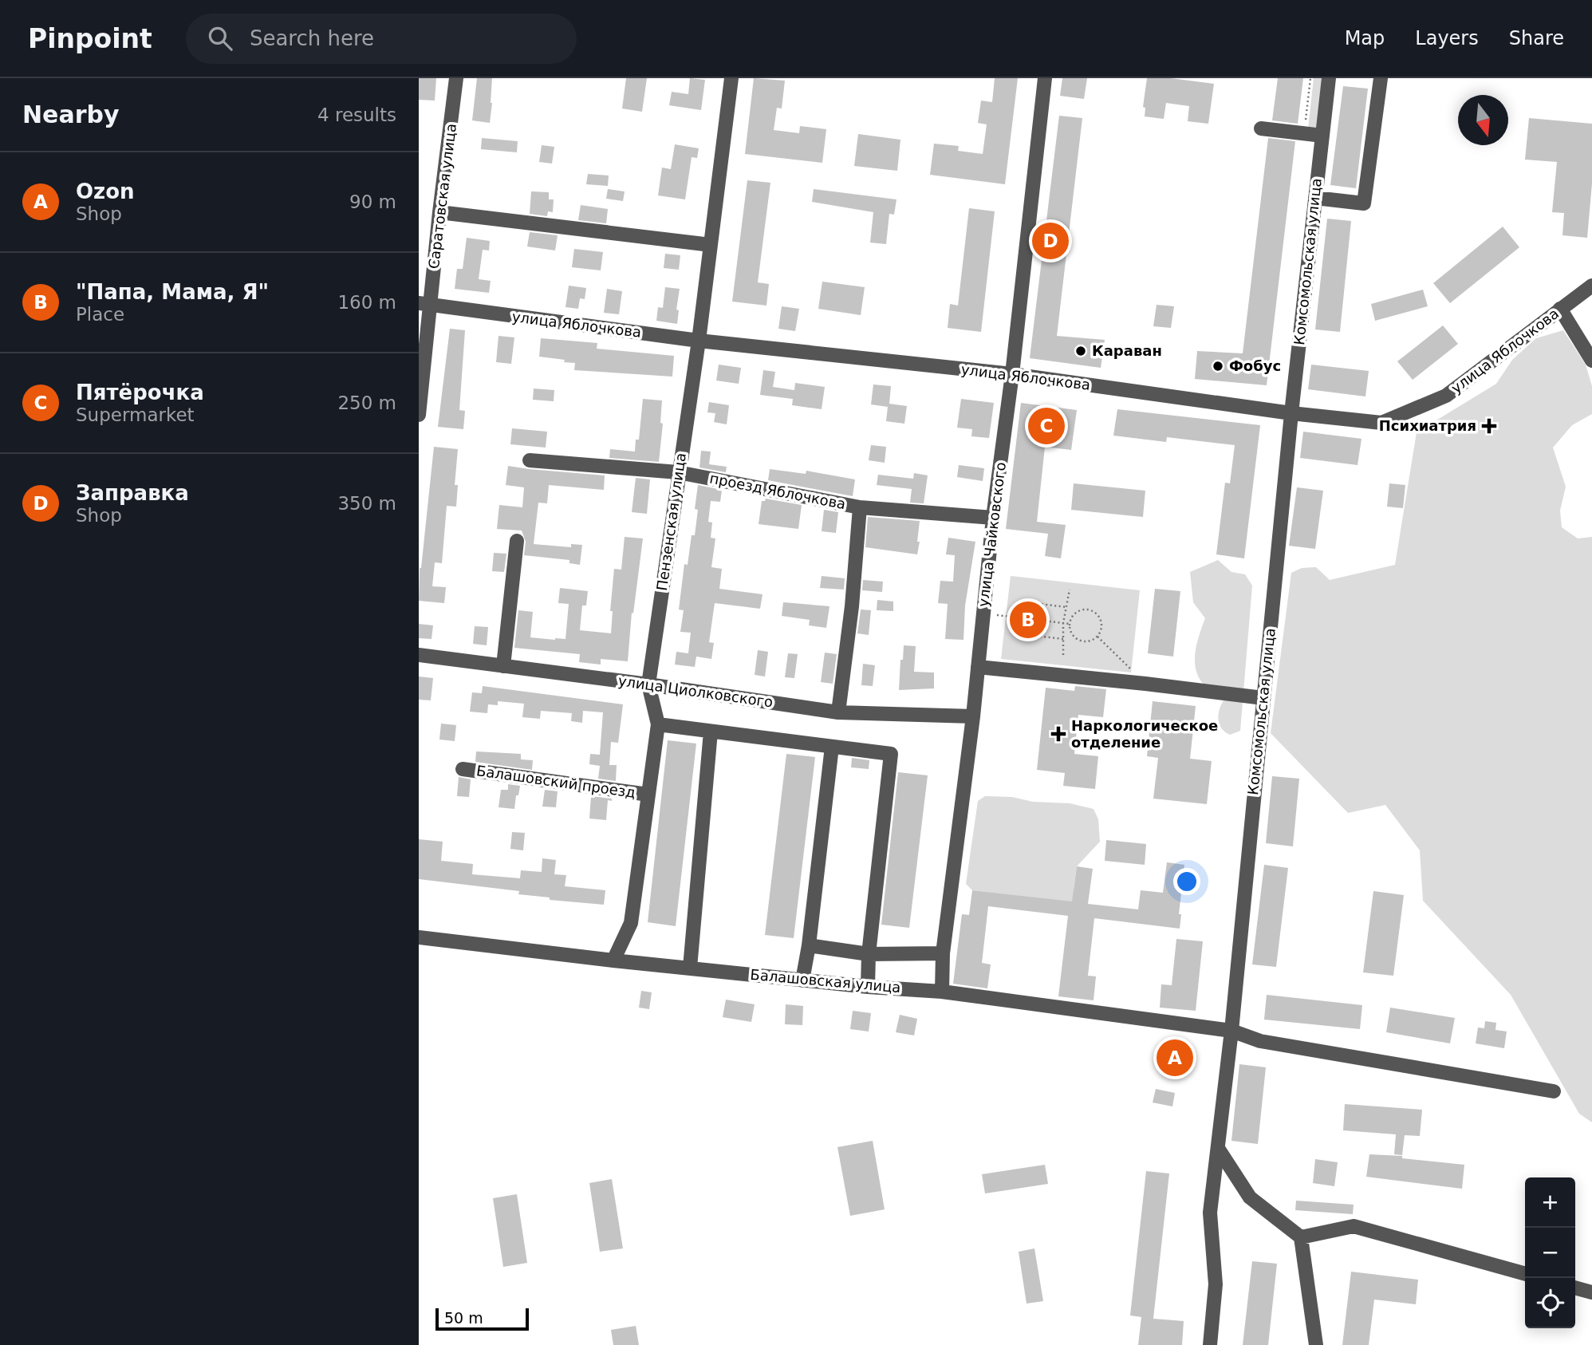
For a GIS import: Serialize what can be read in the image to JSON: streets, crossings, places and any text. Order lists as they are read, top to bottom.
{
  "streets": {
    "street": [
      "Саратовская улица",
      "Комсомольская улица",
      "улица Яблочкова",
      "проезд Яблочкова",
      "Пензенская улица",
      "улица Чайковского",
      "улица Циолковского",
      "Балашовский проезд",
      "Балашовская улица"
    ]
  },
  "crossings": [
    ["Саратовская улица", "улица Яблочкова"],
    ["Комсомольская улица", "улица Яблочкова"],
    ["Комсомольская улица", "Балашовская улица"],
    ["улица Яблочкова", "Пензенская улица"],
    ["улица Яблочкова", "улица Чайковского"],
    ["проезд Яблочкова", "Пензенская улица"],
    ["проезд Яблочкова", "улица Чайковского"],
    ["Пензенская улица", "улица Циолковского"],
    ["Пензенская улица", "Балашовский проезд"],
    ["Пензенская улица", "Балашовская улица"],
    ["улица Чайковского", "улица Циолковского"],
    ["улица Чайковского", "Балашовская улица"]
  ],
  "places": {
    "other": ["Караван", "Фобус"],
    "health": ["Психиатрия", "Наркологическое отделение"]
  },
  "scale_bar": "50 m",
  "north": "bottom",
  "page": {
    "header": "Pinpoint",
    "search": "Search here",
    "nav": ["Map", "Layers", "Share"],
    "heading": ["Nearby", "4 results"],
    "list": [
      {
        "mark": "A",
        "name": "Ozon",
        "note": "Shop",
        "value": "90 m"
      },
      {
        "mark": "B",
        "name": "\"Папа, Мама, Я\"",
        "note": "Place",
        "value": "160 m"
      },
      {
        "mark": "C",
        "name": "Пятёрочка",
        "note": "Supermarket",
        "value": "250 m"
      },
      {
        "mark": "D",
        "name": "Заправка",
        "note": "Shop",
        "value": "350 m"
      }
    ],
    "pins": [
      "D",
      "C",
      "B",
      "A"
    ],
    "map_buttons": ["+", "−"],
    "scale": "50 m"
  }
}
